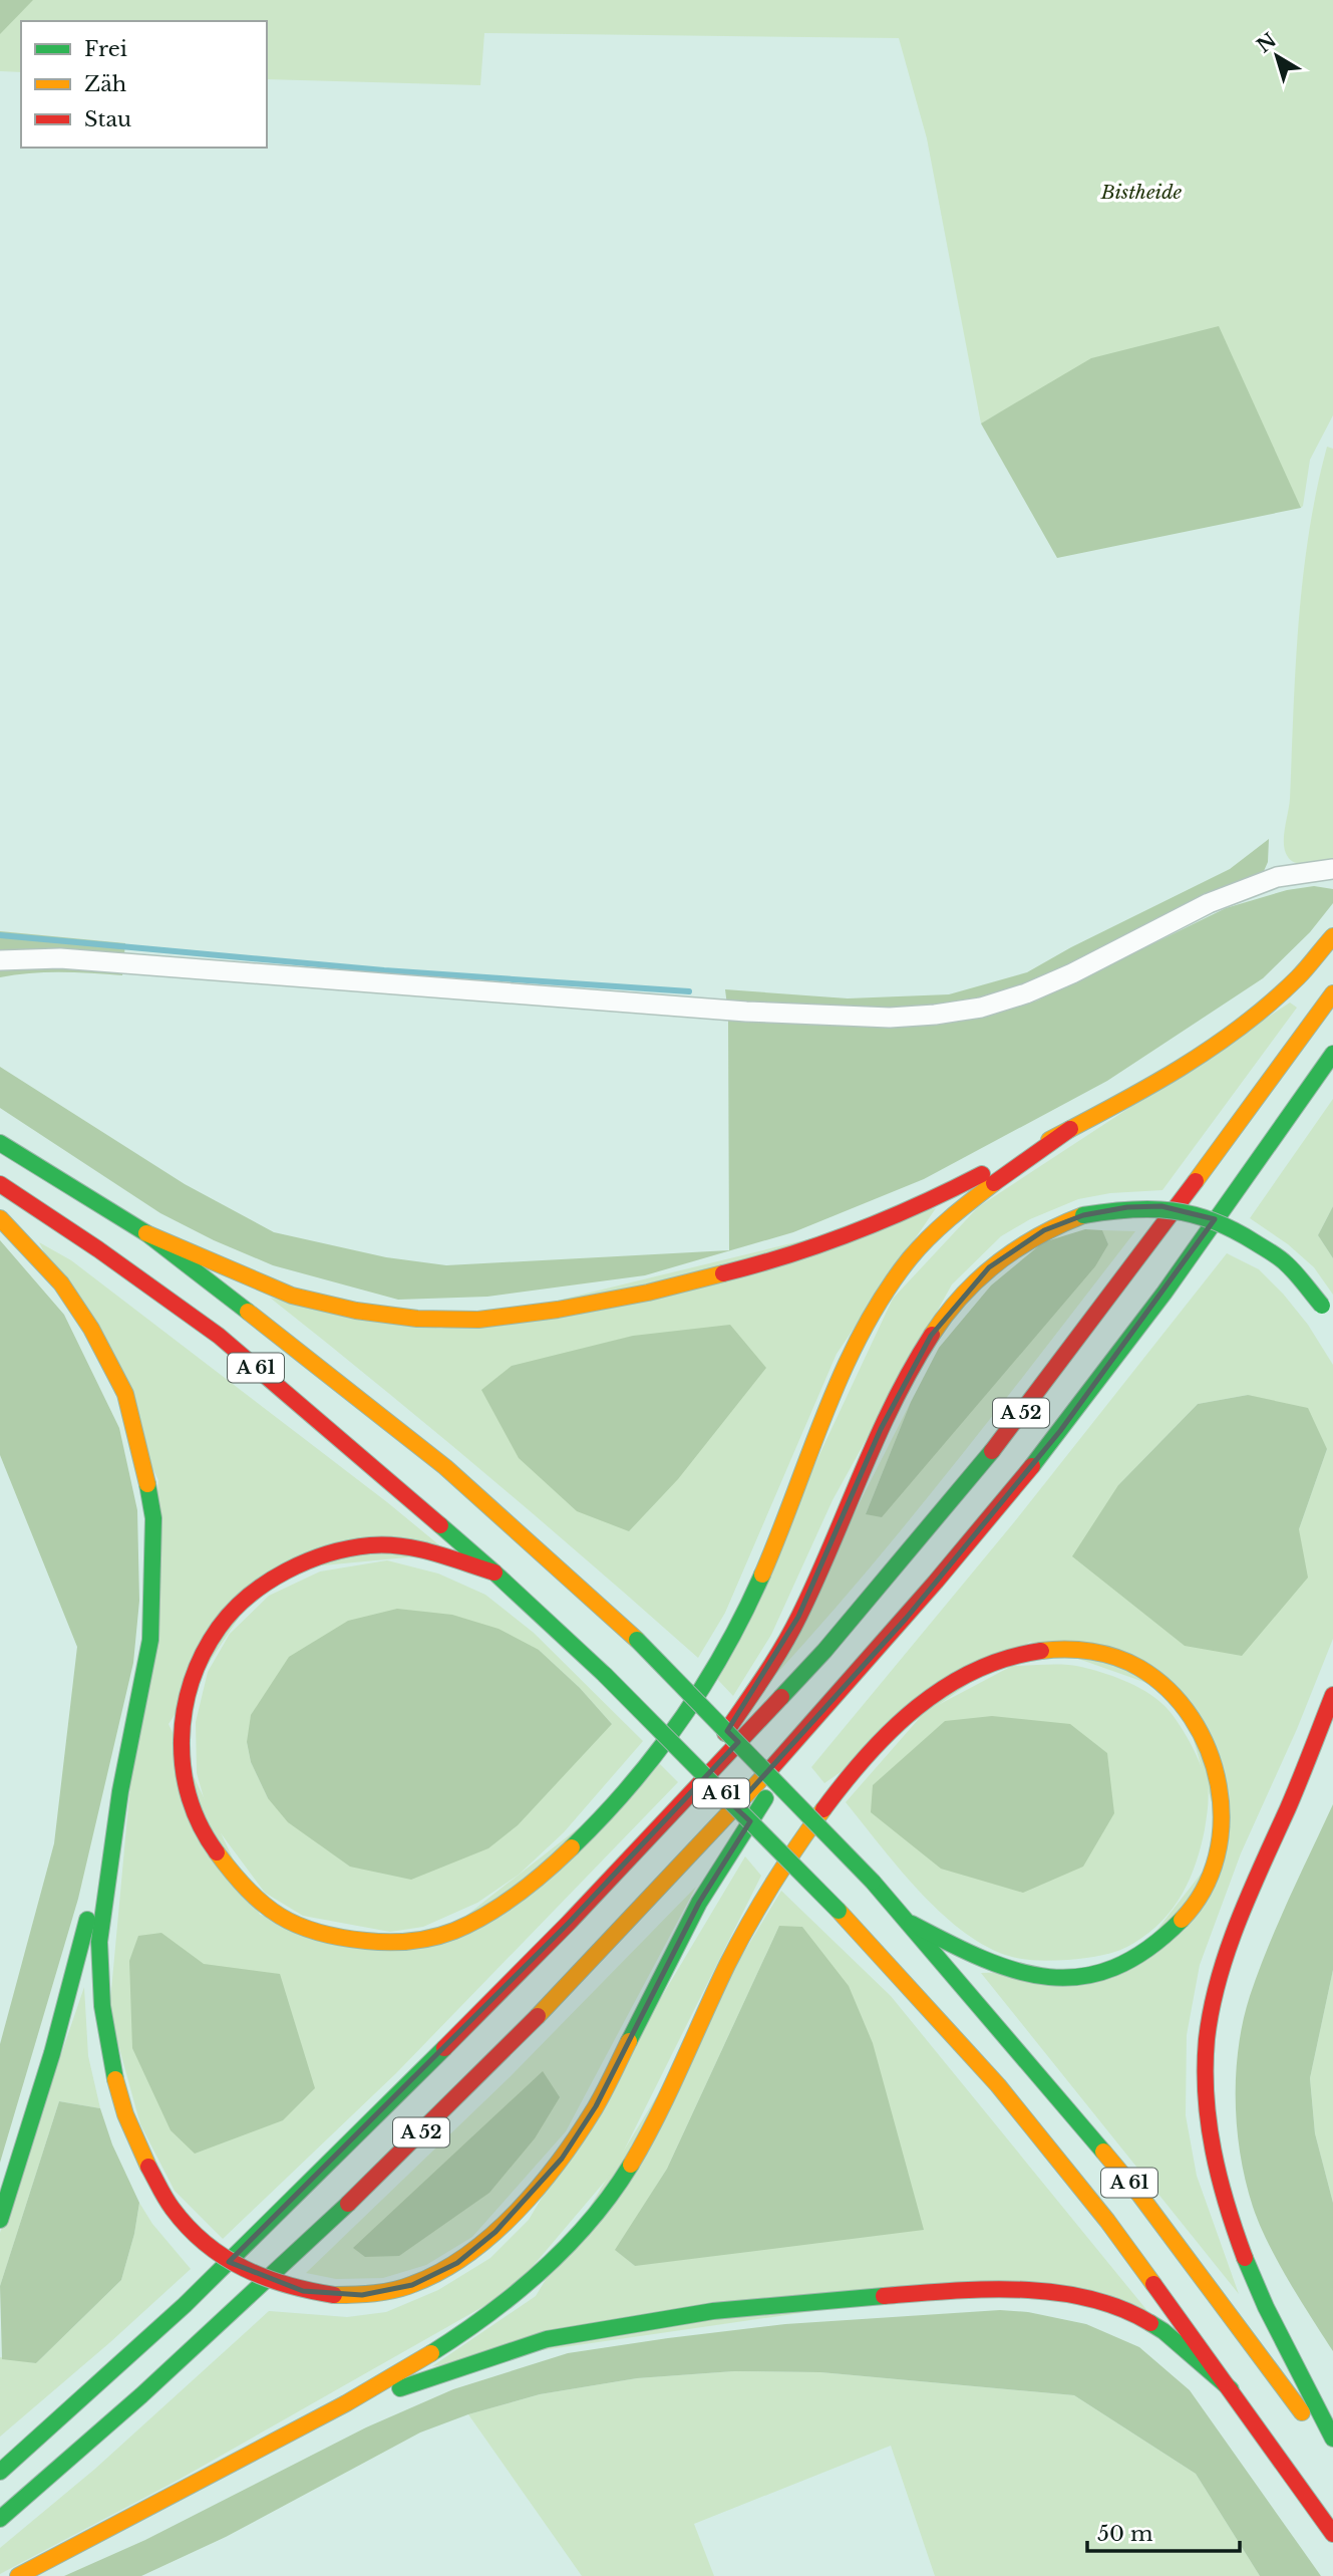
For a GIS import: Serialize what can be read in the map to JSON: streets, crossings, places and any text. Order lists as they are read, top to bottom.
{
  "streets": {
    "highway": ["A 61", "A 52"]
  },
  "parks": ["Bistheide"],
  "legend": ["Frei", "Zäh", "Stau"],
  "scale_bar": "50 m",
  "north": "top left"
}
